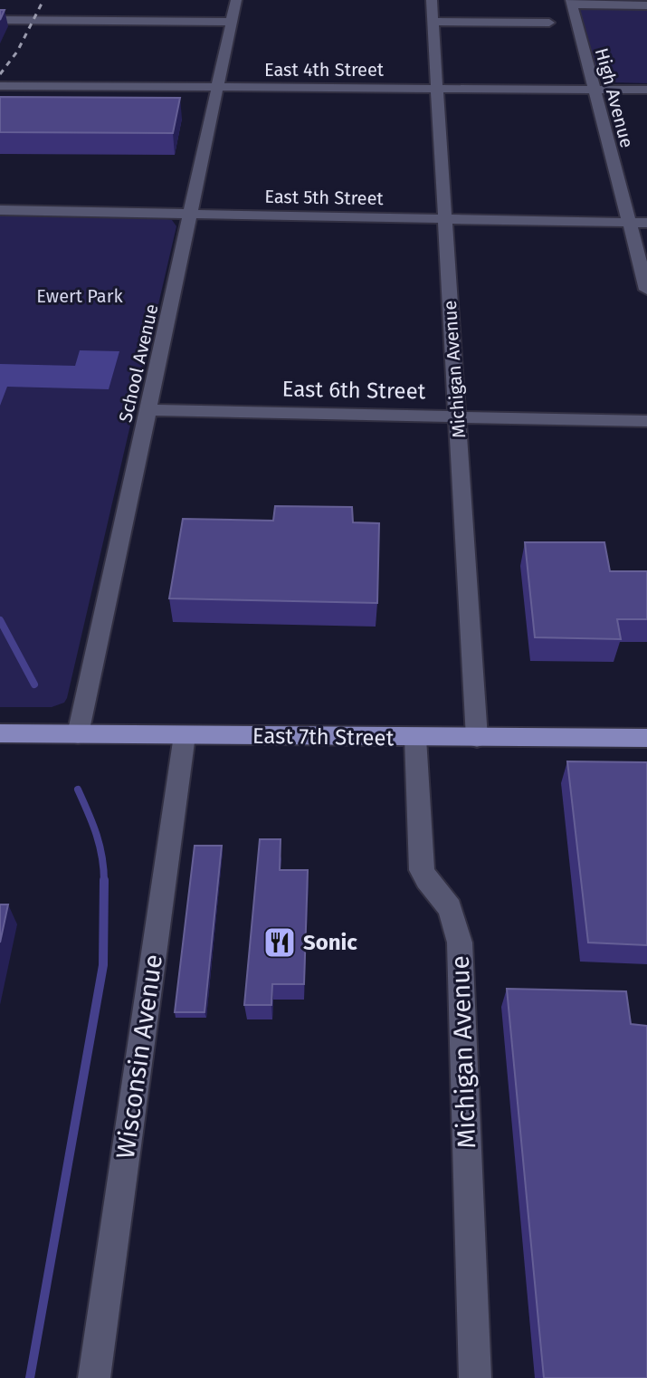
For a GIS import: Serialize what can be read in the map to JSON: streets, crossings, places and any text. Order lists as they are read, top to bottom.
{
  "streets": {
    "main road": ["East 7th Street"],
    "street": [
      "East 4th Street",
      "High Avenue",
      "East 5th Street",
      "School Avenue",
      "Michigan Avenue",
      "East 6th Street",
      "Wisconsin Avenue"
    ]
  },
  "crossings": [
    ["East 4th Street", "High Avenue"],
    ["East 4th Street", "School Avenue"],
    ["East 4th Street", "Michigan Avenue"],
    ["High Avenue", "East 5th Street"],
    ["East 5th Street", "School Avenue"],
    ["East 5th Street", "Michigan Avenue"],
    ["School Avenue", "East 6th Street"],
    ["School Avenue", "East 7th Street"],
    ["Michigan Avenue", "East 6th Street"],
    ["Michigan Avenue", "East 7th Street"],
    ["East 7th Street", "Wisconsin Avenue"]
  ],
  "parks": ["Ewert Park"],
  "places": {
    "restaurant": ["Sonic"]
  }
}
